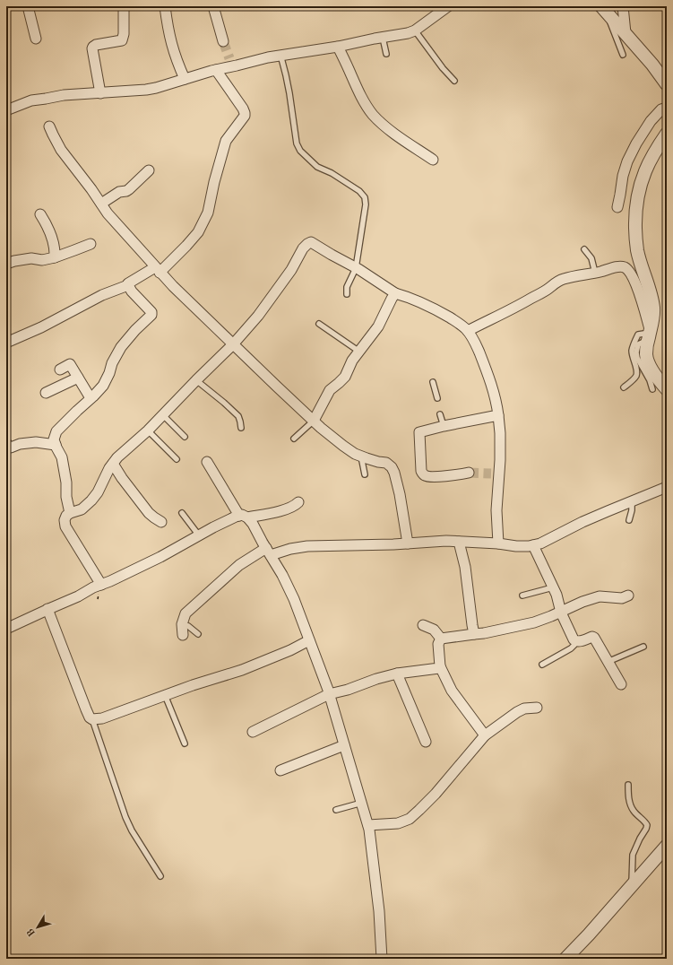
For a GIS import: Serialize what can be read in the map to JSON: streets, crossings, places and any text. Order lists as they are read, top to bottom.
{
  "north": "bottom left"
}
